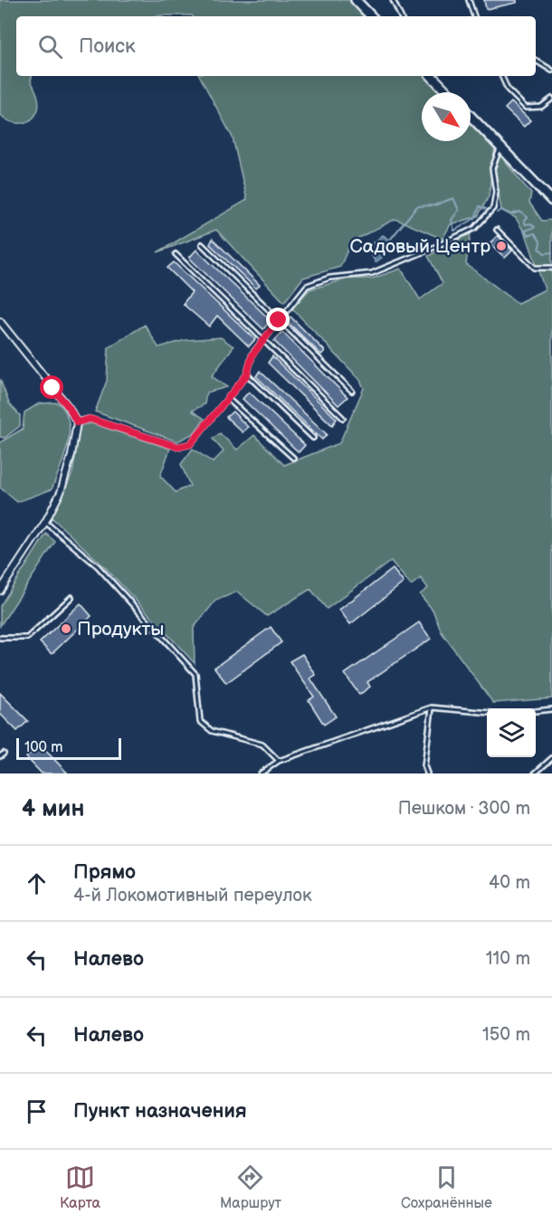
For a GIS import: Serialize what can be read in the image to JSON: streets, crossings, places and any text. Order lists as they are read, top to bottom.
{
  "places": ["Садовый Центр", "Продукты"],
  "scale_bar": "100 m",
  "north": "bottom right",
  "page": {
    "search": "Поиск",
    "scale": "100 m",
    "heading": ["4 мин", "Пешком · 300 m"],
    "list": [
      ["Прямо", "4-й Локомотивный переулок", "40 m"],
      ["Налево", "110 m"],
      ["Налево", "150 m"],
      "Пункт назначения"
    ],
    "nav": ["Карта", "Маршрут", "Сохранённые"]
  }
}
